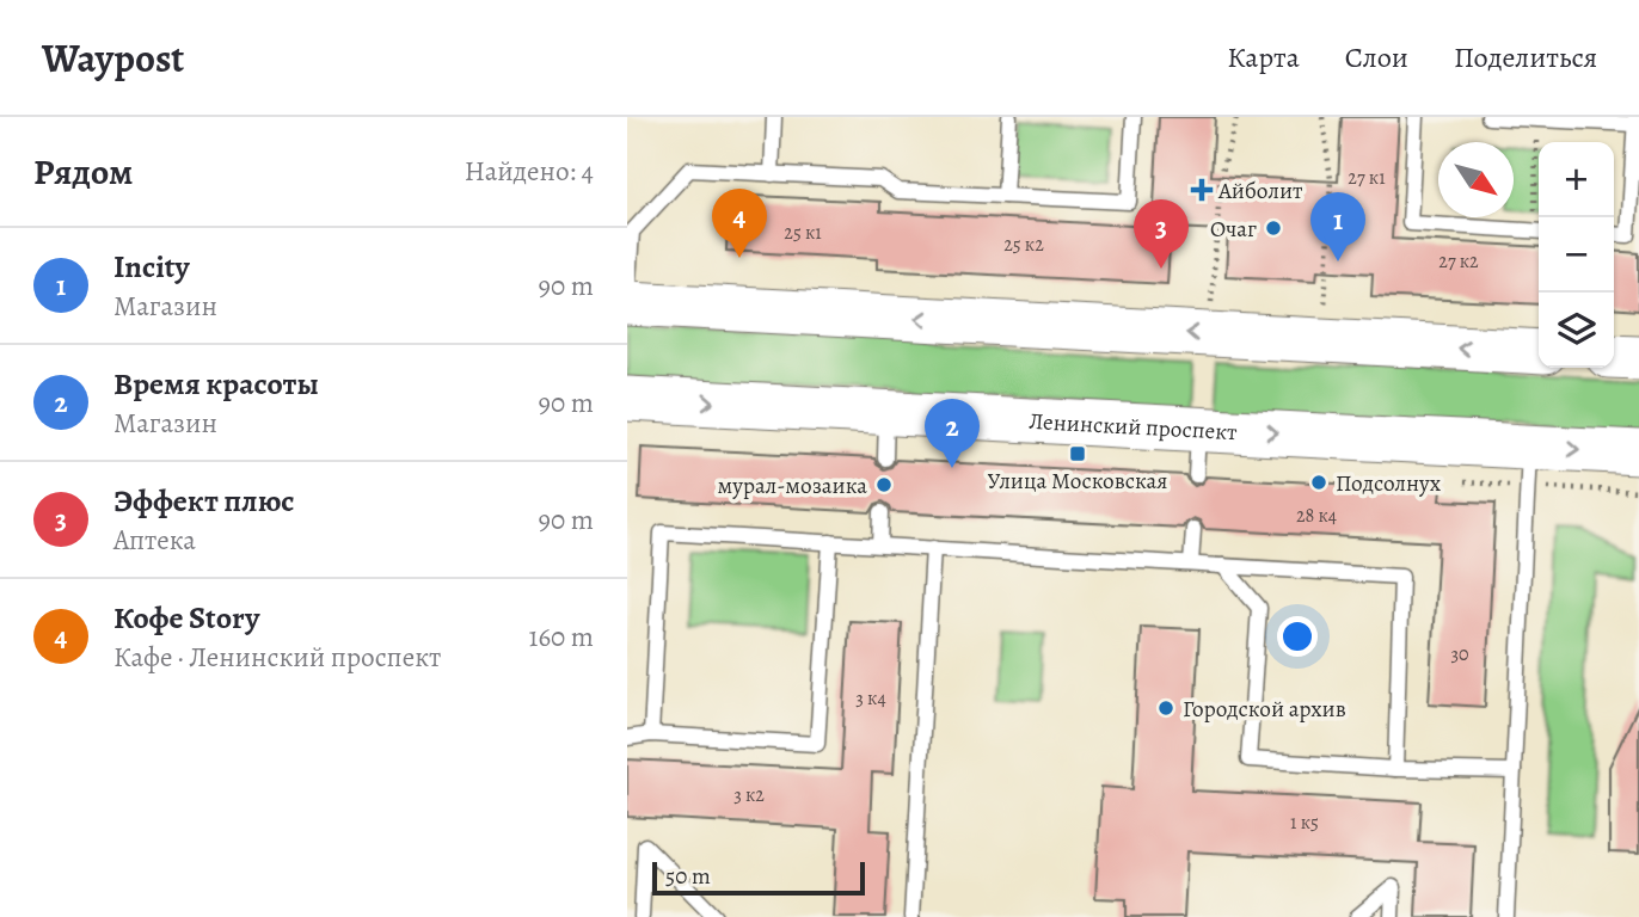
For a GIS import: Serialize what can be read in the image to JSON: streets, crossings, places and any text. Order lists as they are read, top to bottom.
{
  "streets": {
    "main road": ["Ленинский проспект"]
  },
  "places": {
    "health": ["Айболит"],
    "other": [
      "Очаг",
      "Подсолнух",
      "мурал-мозаика",
      "Городской архив"
    ],
    "transit": ["Улица Московская"]
  },
  "house_numbers": [
    "27 к1",
    "25 к1",
    "25 к2",
    "27 к2",
    "28 к4",
    "30",
    "3 к4",
    "3 к2",
    "1 к5"
  ],
  "scale_bar": "50 m",
  "north": "bottom right",
  "page": {
    "header": "Waypost",
    "nav": ["Карта", "Слои", "Поделиться"],
    "heading": ["Рядом", "Найдено: 4"],
    "map_buttons": ["+", "−"],
    "pins": [
      "4",
      "1",
      "3",
      "2"
    ],
    "list": [
      {
        "mark": "1",
        "name": "Incity",
        "note": "Магазин",
        "value": "90 m"
      },
      {
        "mark": "2",
        "name": "Время красоты",
        "note": "Магазин",
        "value": "90 m"
      },
      {
        "mark": "3",
        "name": "Эффект плюс",
        "note": "Аптека",
        "value": "90 m"
      },
      {
        "mark": "4",
        "name": "Кофе Story",
        "note": "Кафе · Ленинский проспект",
        "value": "160 m"
      }
    ],
    "scale": "50 m"
  }
}
